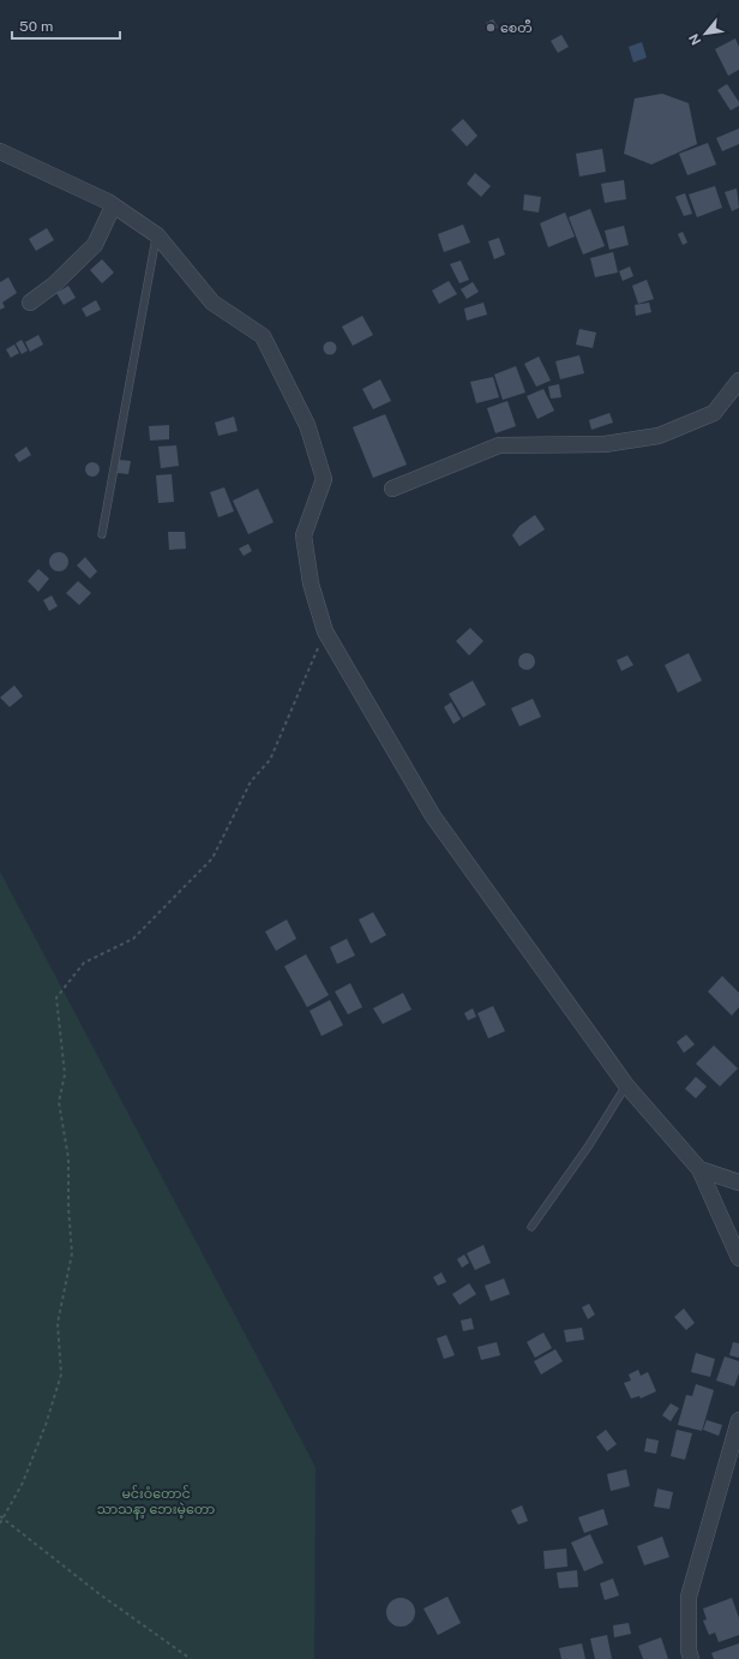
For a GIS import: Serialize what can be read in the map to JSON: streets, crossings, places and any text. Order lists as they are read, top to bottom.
{
  "parks": ["မင်းဝံတောင် သာသနာ့ ‌ဘေးမဲ့တော"],
  "places": ["စေတီ"],
  "scale_bar": "50 m",
  "north": "bottom left"
}
